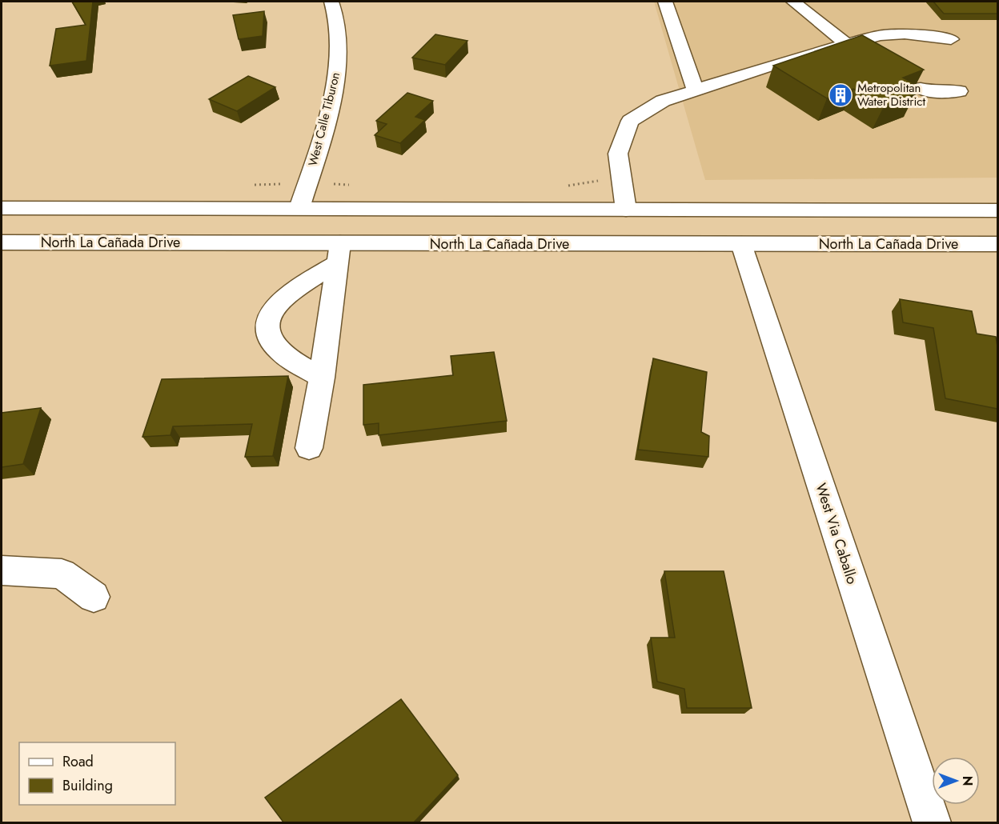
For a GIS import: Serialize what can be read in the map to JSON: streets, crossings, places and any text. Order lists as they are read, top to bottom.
{
  "streets": {
    "main road": ["West Calle Tiburon", "North La Cañada Drive", "West Via Caballo"]
  },
  "crossings": [
    ["North La Cañada Drive", "West Via Caballo"]
  ],
  "places": {
    "building": ["Metropolitan Water District"]
  },
  "legend": ["Road", "Building"],
  "north": "right"
}
